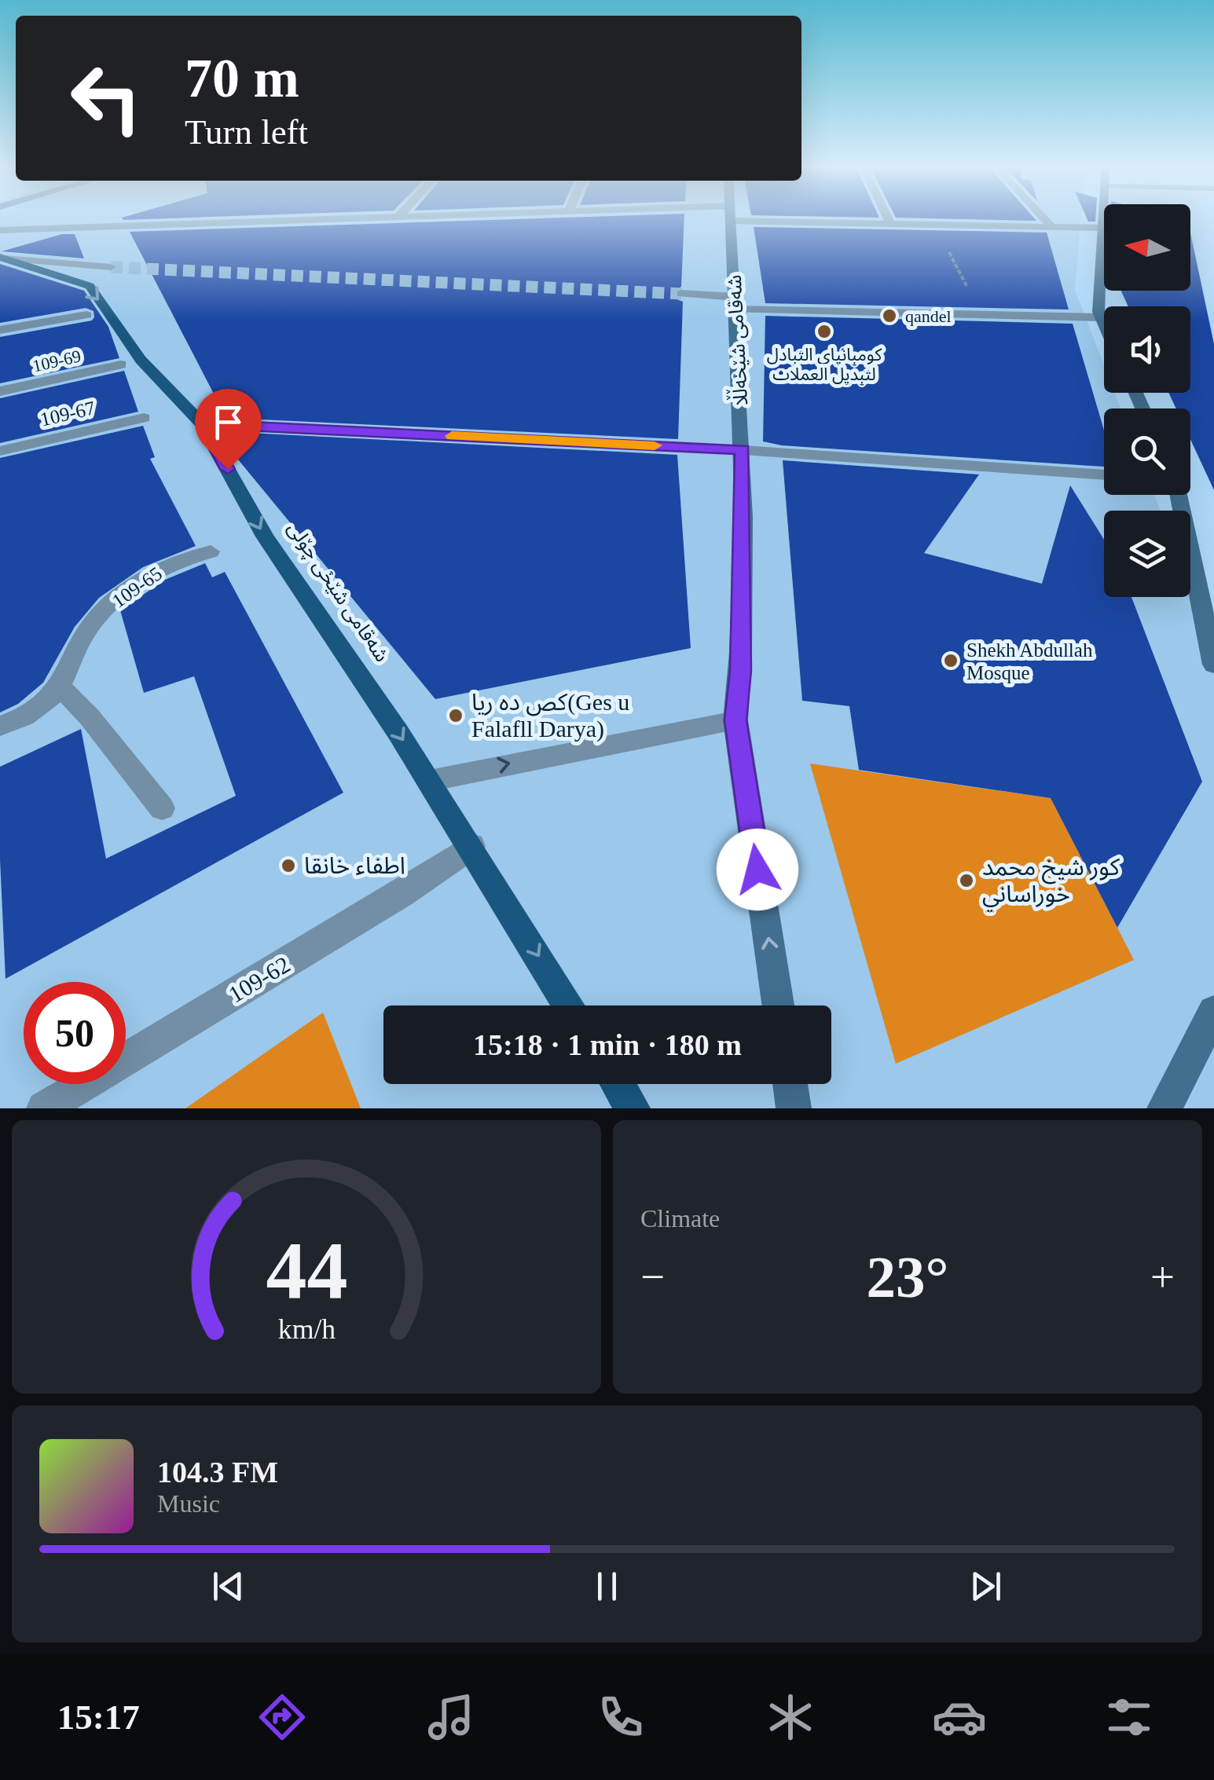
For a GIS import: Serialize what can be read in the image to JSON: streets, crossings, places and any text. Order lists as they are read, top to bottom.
{
  "streets": {
    "main road": ["شەقامی شێخەڵڵا", "شەقامی شێخی چۆلی"],
    "street": [
      "109-69",
      "109-67",
      "109-65",
      "109-62"
    ]
  },
  "crossings": [
    ["شەقامی شێخی چۆلی", "109-62"]
  ],
  "one_way": ["شەقامی شێخەڵڵا", "شەقامی شێخی چۆلی"],
  "places": [
    "qandel",
    "كومبانياى التبادل لتبديل العملات",
    "Shekh Abdullah Mosque",
    "کص ده ریا(Ges u Falafll Darya)",
    "اطفاء خانقا",
    "كور شيخ محمد خوراساني"
  ],
  "north": "left",
  "page": {
    "turn": ["70 m", "Turn left"],
    "limit": "50",
    "trip": "15:18 · 1 min · 180 m",
    "tile": "Climate",
    "heat": ["−", "23°", "+"],
    "song": ["104.3 FM", "Music"],
    "tabs": "15:17",
    "gauge": ["44", "km/h"]
  }
}
